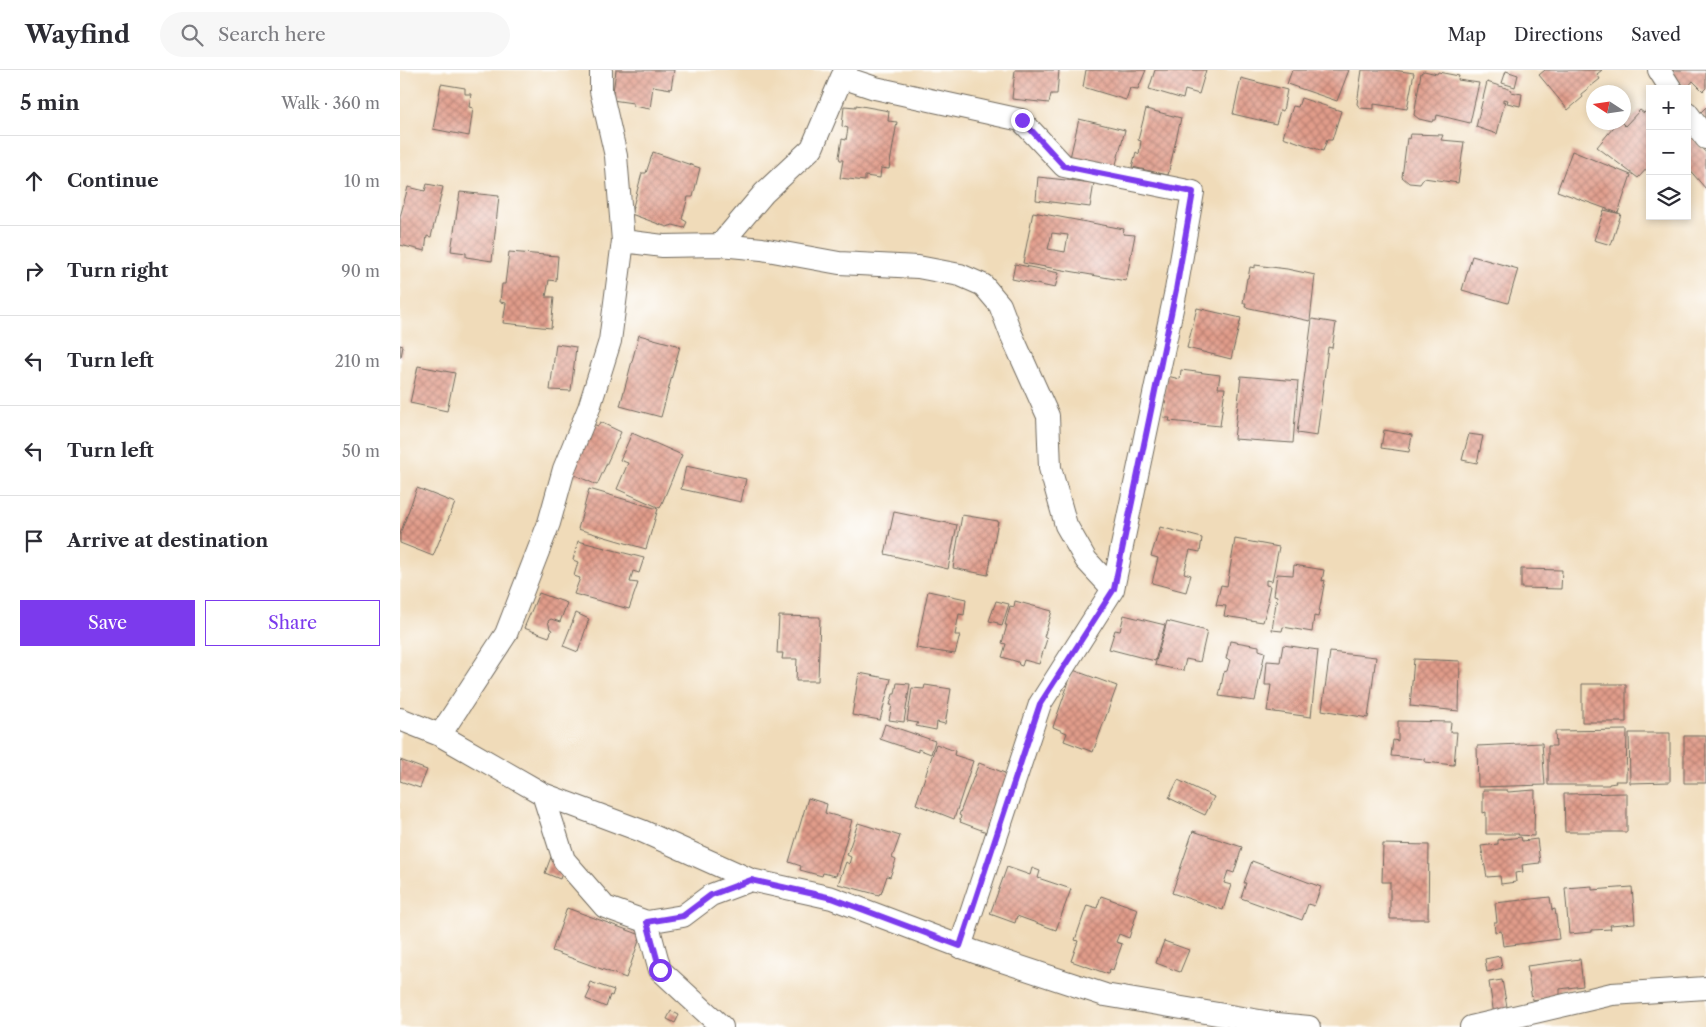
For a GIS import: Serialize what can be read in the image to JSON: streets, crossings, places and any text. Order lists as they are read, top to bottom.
{
  "north": "left",
  "page": {
    "header": "Wayfind",
    "search": "Search here",
    "nav": ["Map", "Directions", "Saved"],
    "heading": ["5 min", "Walk · 360 m"],
    "map_buttons": ["+", "−"],
    "list": [
      ["Continue", "10 m"],
      ["Turn right", "90 m"],
      ["Turn left", "210 m"],
      ["Turn left", "50 m"],
      "Arrive at destination"
    ],
    "buttons": ["Save", "Share"]
  }
}
